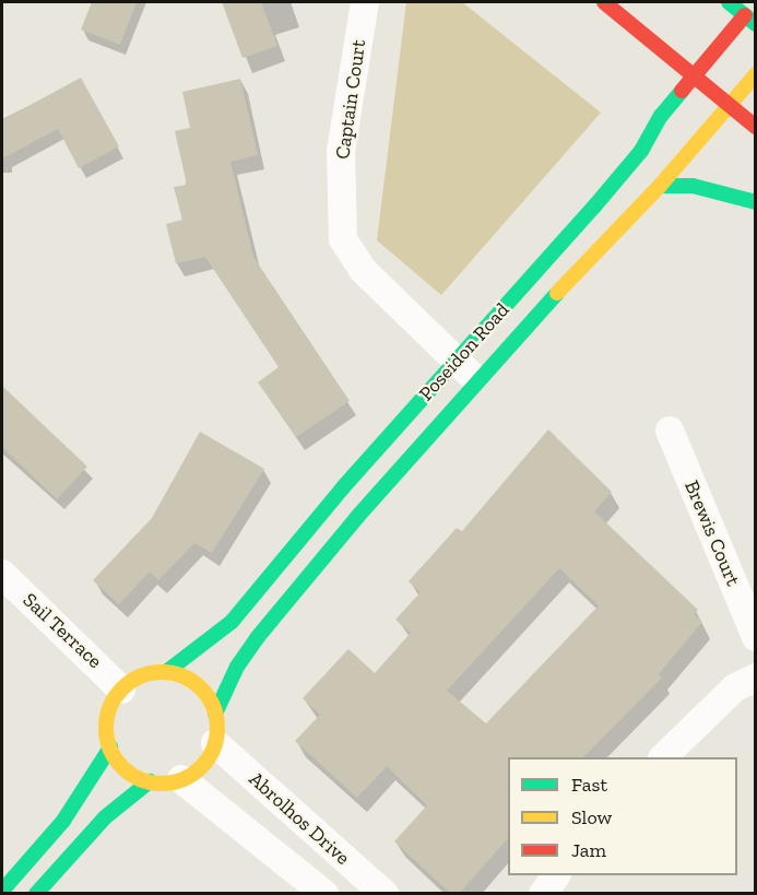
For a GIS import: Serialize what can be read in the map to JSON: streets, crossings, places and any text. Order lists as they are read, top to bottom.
{
  "streets": {
    "street": [
      "Captain Court",
      "Poseidon Road",
      "Brewis Court",
      "Sail Terrace",
      "Abrolhos Drive"
    ]
  },
  "crossings": [
    ["Captain Court", "Poseidon Road"],
    ["Poseidon Road", "Sail Terrace"],
    ["Poseidon Road", "Abrolhos Drive"],
    ["Sail Terrace", "Abrolhos Drive"]
  ],
  "legend": ["Fast", "Slow", "Jam"]
}
